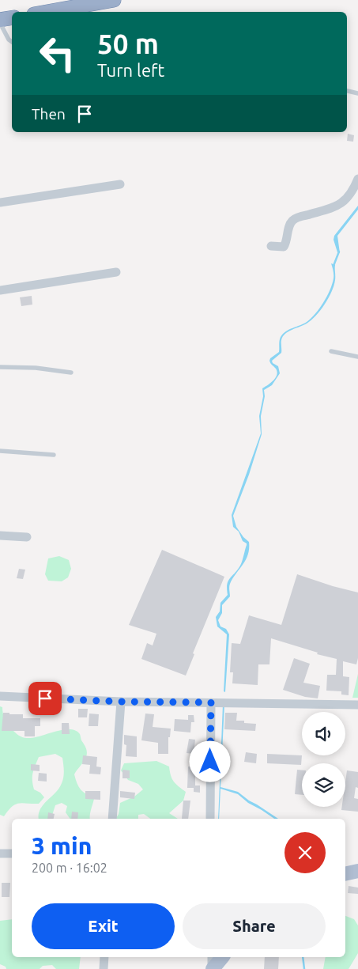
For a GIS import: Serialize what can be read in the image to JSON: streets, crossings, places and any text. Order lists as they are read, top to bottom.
{
  "page": {
    "turn": ["50 m", "Turn left"],
    "then": "Then",
    "heading": ["3 min", "200 m · 16:02"],
    "buttons": ["Exit", "Share"]
  }
}
